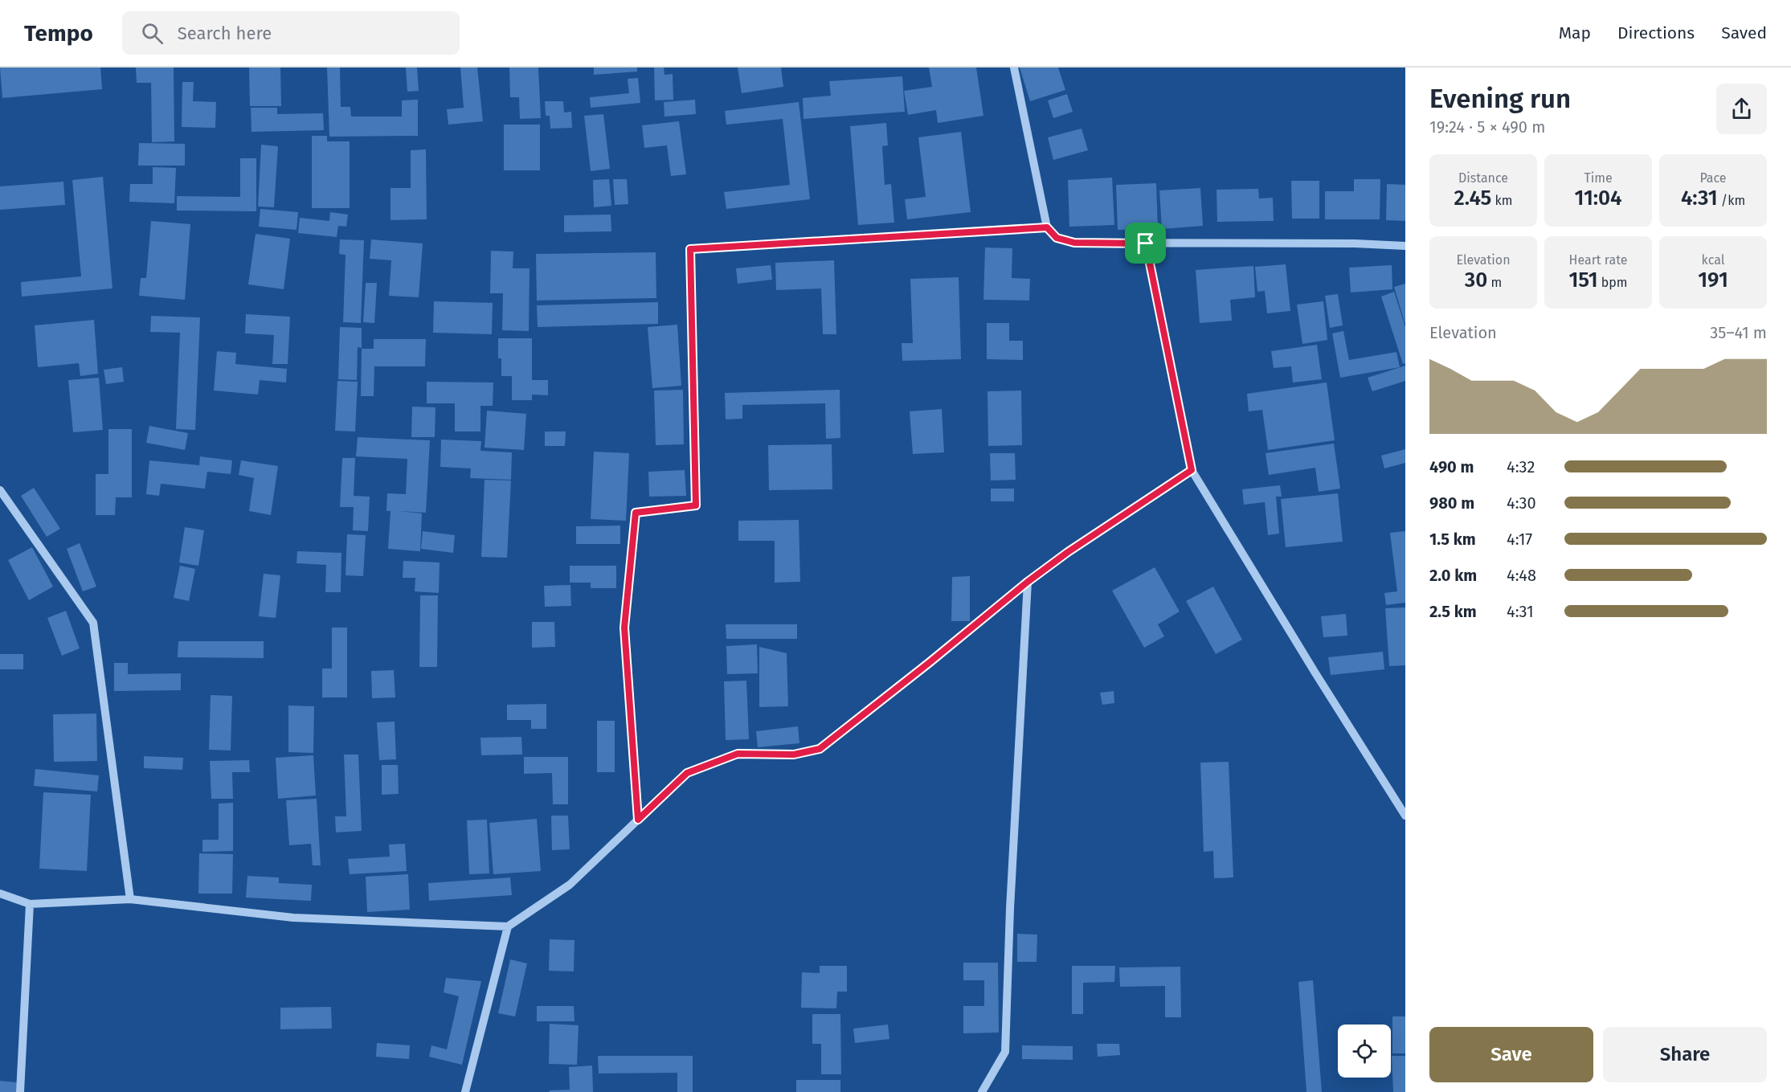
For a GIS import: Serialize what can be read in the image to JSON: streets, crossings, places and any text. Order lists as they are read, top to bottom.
{
  "page": {
    "header": "Tempo",
    "search": "Search here",
    "nav": ["Map", "Directions", "Saved"],
    "heading": ["Evening run", "19:24 · 5 × 490 m"],
    "stats": [
      ["Distance", "2.45 km"],
      ["Time", "11:04"],
      ["Pace", "4:31 /km"],
      ["Elevation", "30 m"],
      ["Heart rate", "151 bpm"],
      ["kcal", "191"]
    ],
    "chart": ["Elevation", "35–41 m"],
    "list": [
      {
        "name": "490 m",
        "note": "4:32"
      },
      {
        "name": "980 m",
        "note": "4:30"
      },
      {
        "name": "1.5 km",
        "note": "4:17"
      },
      {
        "name": "2.0 km",
        "note": "4:48"
      },
      {
        "name": "2.5 km",
        "note": "4:31"
      }
    ],
    "buttons": ["Save", "Share"]
  }
}
